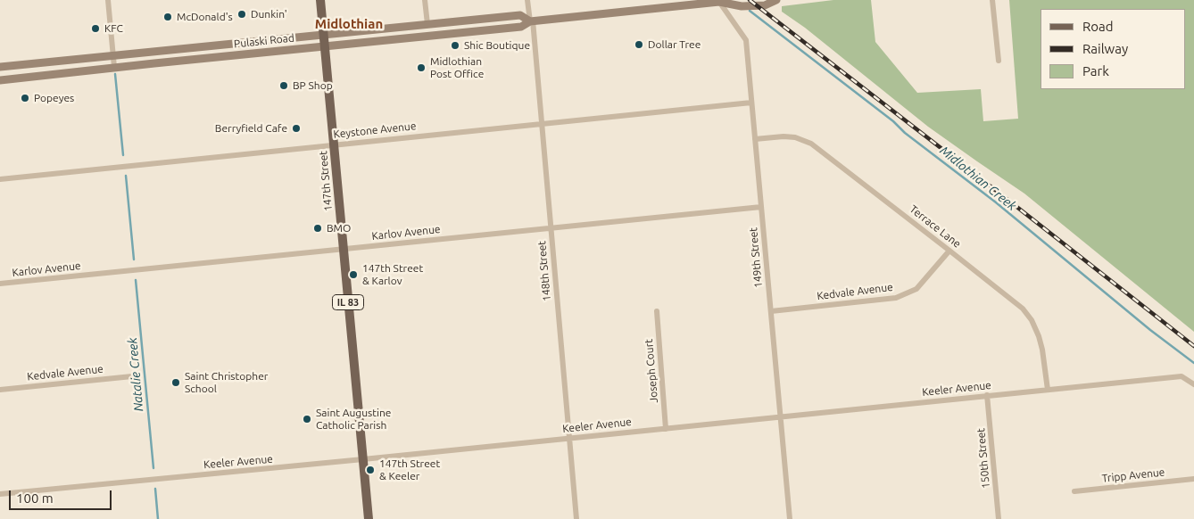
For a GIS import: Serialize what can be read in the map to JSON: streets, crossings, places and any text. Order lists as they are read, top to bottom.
{
  "streets": {
    "main road": ["Pulaski Road", "147th Street", "IL 83"],
    "street": [
      "Keystone Avenue",
      "Terrace Lane",
      "Karlov Avenue",
      "149th Street",
      "148th Street",
      "Kedvale Avenue",
      "Joseph Court",
      "Keeler Avenue",
      "150th Street",
      "Tripp Avenue"
    ]
  },
  "crossings": [
    ["Pulaski Road", "147th Street"],
    ["Pulaski Road", "149th Street"],
    ["Pulaski Road", "148th Street"],
    ["Keystone Avenue", "147th Street"],
    ["Keystone Avenue", "149th Street"],
    ["Keystone Avenue", "148th Street"],
    ["147th Street", "Karlov Avenue"],
    ["147th Street", "Keeler Avenue"],
    ["Terrace Lane", "149th Street"],
    ["Terrace Lane", "Kedvale Avenue"],
    ["Terrace Lane", "Keeler Avenue"],
    ["Karlov Avenue", "149th Street"],
    ["Karlov Avenue", "148th Street"],
    ["149th Street", "Kedvale Avenue"],
    ["149th Street", "Keeler Avenue"],
    ["148th Street", "Keeler Avenue"],
    ["Joseph Court", "Keeler Avenue"],
    ["Keeler Avenue", "150th Street"]
  ],
  "districts": ["Midlothian"],
  "water": ["Midlothian Creek", "Natalie Creek"],
  "places": [
    "Dunkin'",
    "McDonald's",
    "KFC",
    "Dollar Tree",
    "Shic Boutique",
    "Midlothian Post Office",
    "BP Shop",
    "Popeyes",
    "Berryfield Cafe",
    "BMO",
    "147th Street & Karlov",
    "Saint Christopher School",
    "Saint Augustine Catholic Parish",
    "147th Street & Keeler"
  ],
  "legend": ["Road", "Railway", "Park"],
  "scale_bar": "100 m"
}
